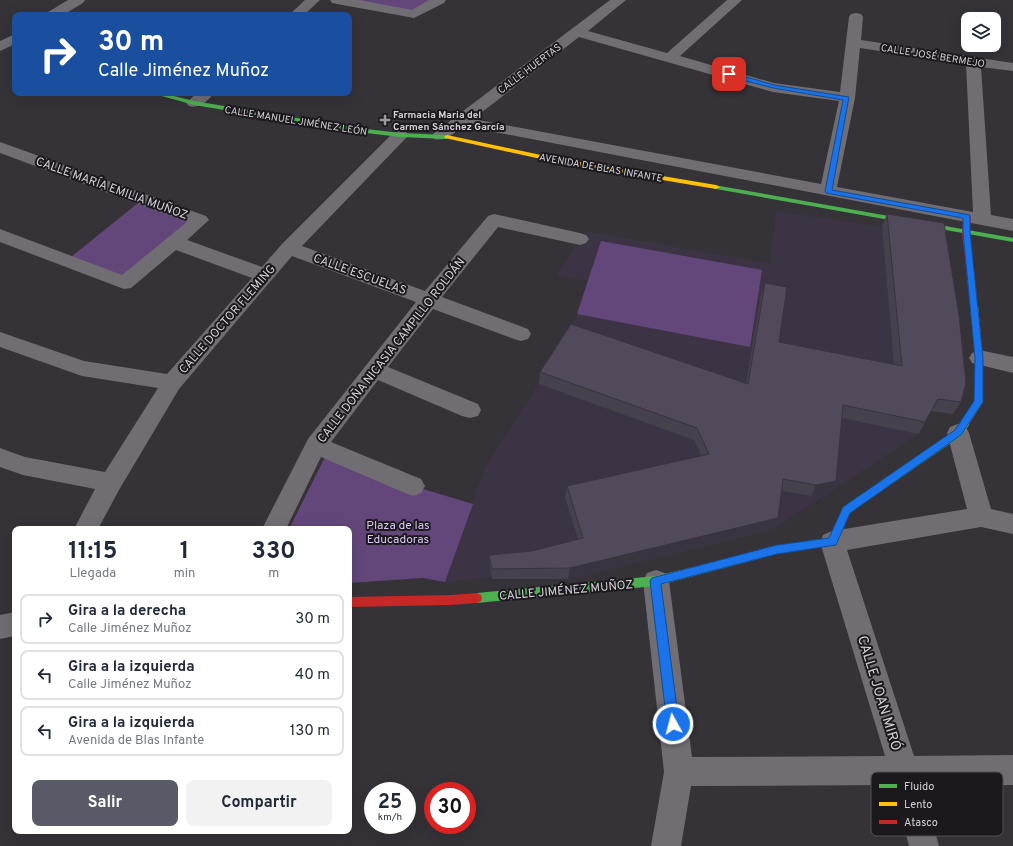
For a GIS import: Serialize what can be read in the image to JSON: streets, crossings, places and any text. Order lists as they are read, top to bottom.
{
  "streets": {
    "street": [
      "CALLE JOSÉ BERMEJO",
      "CALLE HUERTAS",
      "CALLE MANUEL JIMÉNEZ LEÓN",
      "AVENIDA DE BLAS INFANTE",
      "CALLE MARÍA EMILIA MUÑOZ",
      "CALLE ESCUELAS",
      "CALLE DOCTOR FLEMING",
      "CALLE DOÑA NICASIA CAMPILLO ROLDÁN",
      "CALLE JIMÉNEZ MUÑOZ",
      "CALLE JOAN MIRÓ"
    ]
  },
  "crossings": [
    ["CALLE HUERTAS", "CALLE MANUEL JIMÉNEZ LEÓN"],
    ["CALLE HUERTAS", "AVENIDA DE BLAS INFANTE"],
    ["CALLE MANUEL JIMÉNEZ LEÓN", "AVENIDA DE BLAS INFANTE"],
    ["CALLE MANUEL JIMÉNEZ LEÓN", "CALLE DOCTOR FLEMING"],
    ["CALLE ESCUELAS", "CALLE DOCTOR FLEMING"],
    ["CALLE ESCUELAS", "CALLE DOÑA NICASIA CAMPILLO ROLDÁN"],
    ["CALLE JIMÉNEZ MUÑOZ", "CALLE JOAN MIRÓ"]
  ],
  "parks": ["Plaza de las Educadoras"],
  "places": {
    "health": ["Farmacia Maria del Carmen Sánchez García"]
  },
  "legend": ["Fluido", "Lento", "Atasco"],
  "page": {
    "turn": ["30 m", "Calle Jiménez Muñoz"],
    "eta": [
      "11:15",
      "Llegada",
      "1",
      "min",
      "330",
      "m"
    ],
    "list": [
      {
        "name": "Gira a la derecha",
        "note": "Calle Jiménez Muñoz",
        "value": "30 m"
      },
      {
        "name": "Gira a la izquierda",
        "note": "Calle Jiménez Muñoz",
        "value": "40 m"
      },
      {
        "name": "Gira a la izquierda",
        "note": "Avenida de Blas Infante",
        "value": "130 m"
      }
    ],
    "buttons": ["Salir", "Compartir"],
    "speed": "25 km/h",
    "limit": "30"
  }
}
